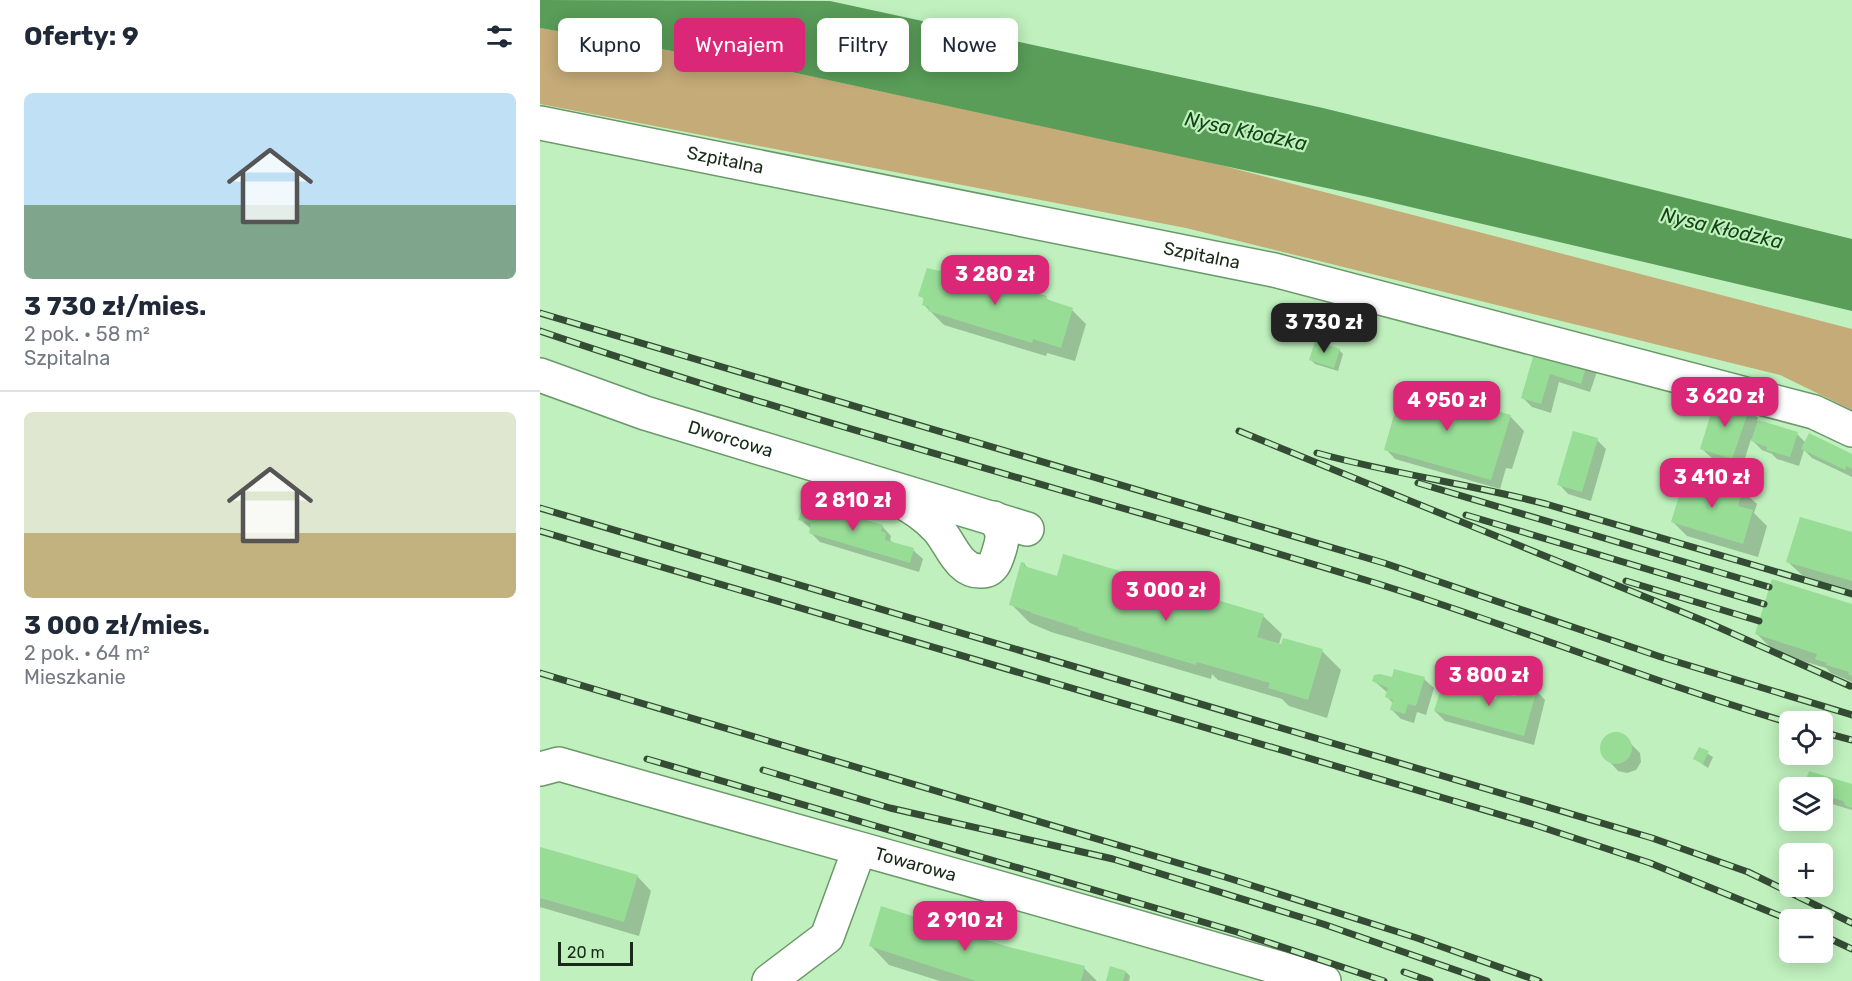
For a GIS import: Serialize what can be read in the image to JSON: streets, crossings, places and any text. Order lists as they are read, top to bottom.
{
  "streets": {
    "street": ["Szpitalna", "Dworcowa", "Towarowa"]
  },
  "water": ["Nysa Kłodzka"],
  "scale_bar": "20 m",
  "page": {
    "heading": "Oferty: 9",
    "chip": [
      "Kupno",
      "Wynajem",
      "Filtry",
      "Nowe"
    ],
    "list": [
      {
        "name": "3 730 zł/mies.",
        "note": "2 pok. · 58 m² · Szpitalna"
      },
      {
        "name": "3 000 zł/mies.",
        "note": "2 pok. · 64 m² · Mieszkanie"
      }
    ],
    "price": [
      "3 280 zł",
      "3 730 zł",
      "3 620 zł",
      "4 950 zł",
      "3 410 zł",
      "2 810 zł",
      "3 000 zł",
      "3 800 zł",
      "2 910 zł"
    ],
    "map_buttons": ["+", "−"],
    "scale": "20 m"
  }
}
